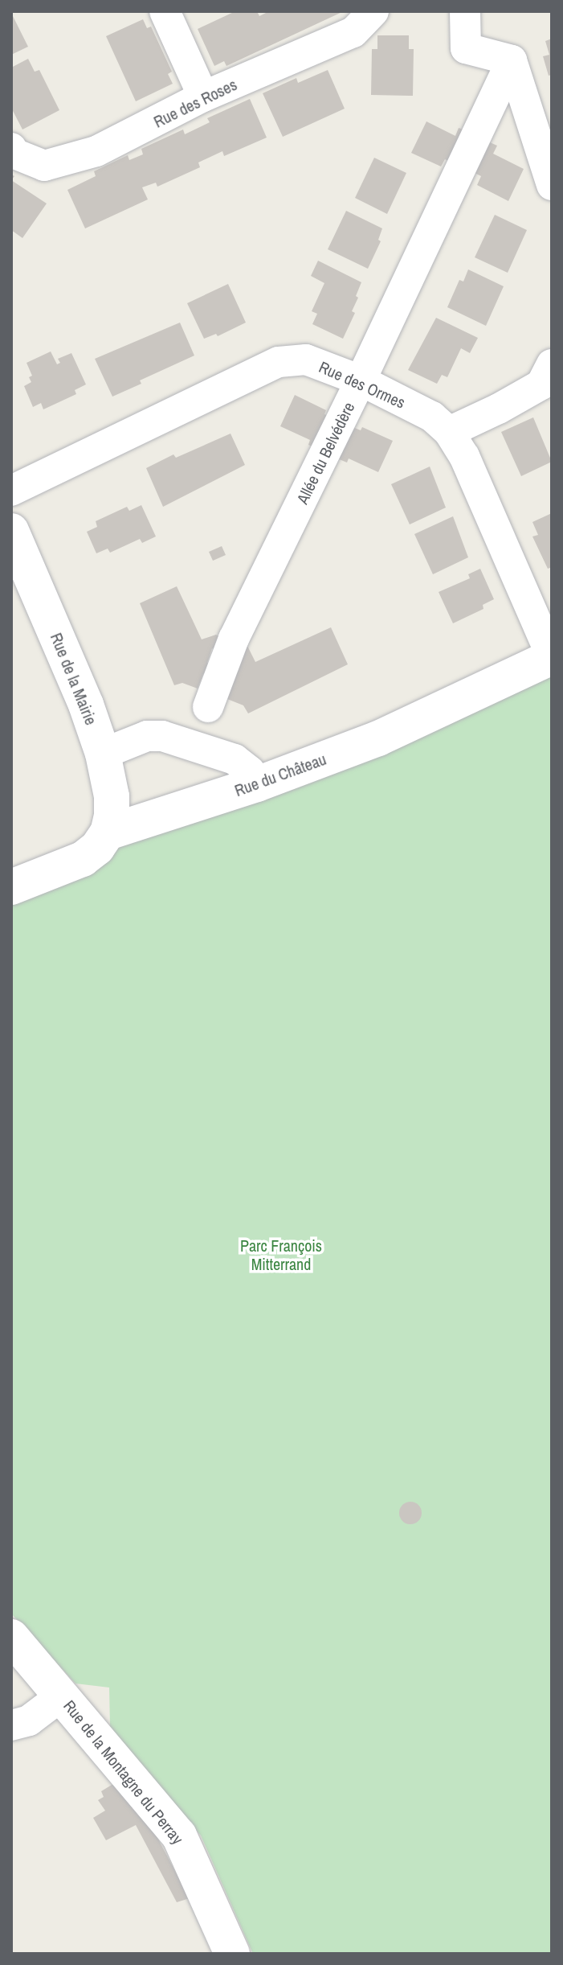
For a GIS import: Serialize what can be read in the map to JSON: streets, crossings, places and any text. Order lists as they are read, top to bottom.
{
  "streets": {
    "street": [
      "Rue des Roses",
      "Rue des Ormes",
      "Allée du Belvédère",
      "Rue de la Mairie",
      "Rue du Château",
      "Rue de la Montagne du Perray"
    ]
  },
  "crossings": [
    ["Rue des Ormes", "Allée du Belvédère"],
    ["Rue des Ormes", "Rue du Château"],
    ["Rue de la Mairie", "Rue du Château"]
  ],
  "parks": ["Parc François Mitterrand"]
}
